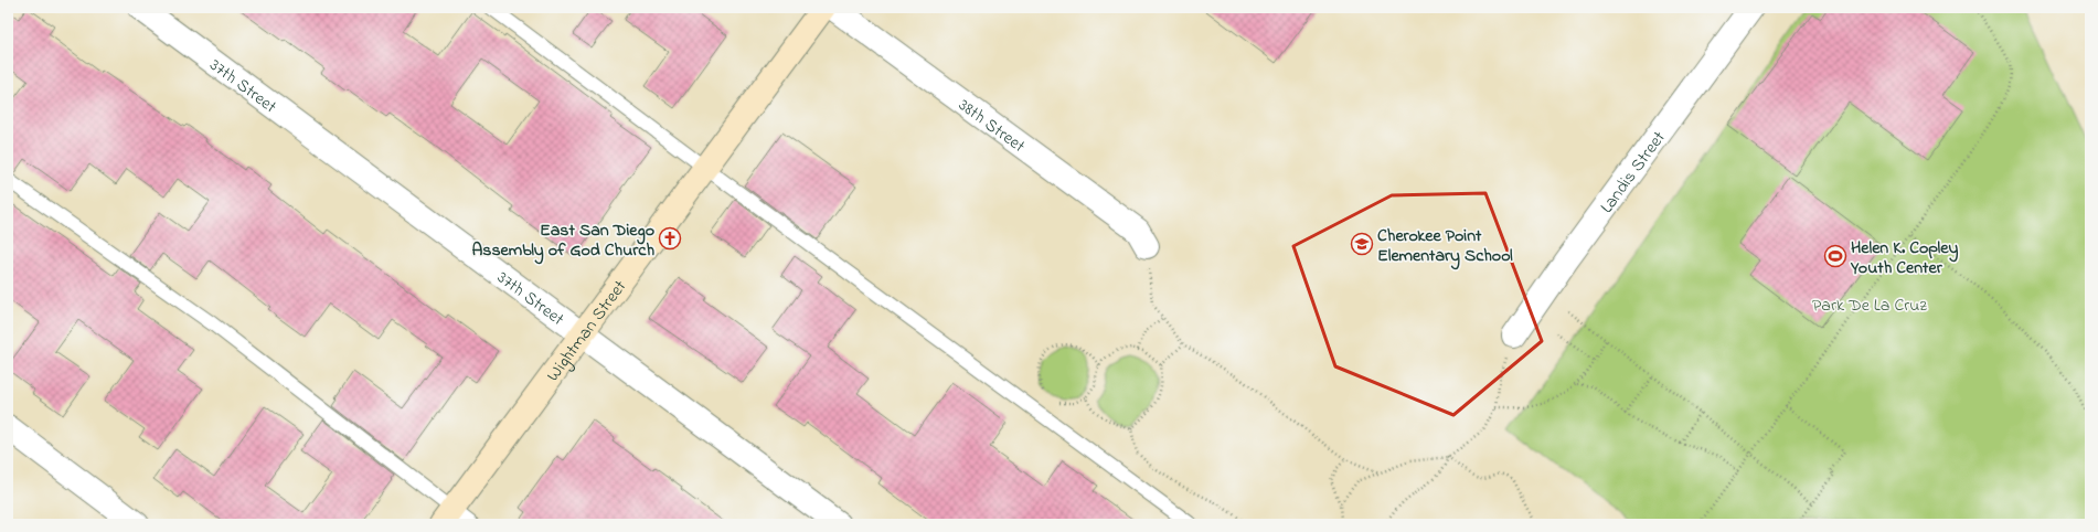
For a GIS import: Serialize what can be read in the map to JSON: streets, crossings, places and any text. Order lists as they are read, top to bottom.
{
  "streets": {
    "main road": ["Wightman Street"],
    "street": ["37th Street", "38th Street", "Landis Street"]
  },
  "crossings": [
    ["37th Street", "Wightman Street"]
  ],
  "parks": ["Park De La Cruz"],
  "places": {
    "church": ["East San Diego Assembly of God Church"],
    "school or university": ["Cherokee Point Elementary School"],
    "sports": ["Helen K. Copley Youth Center"]
  }
}
